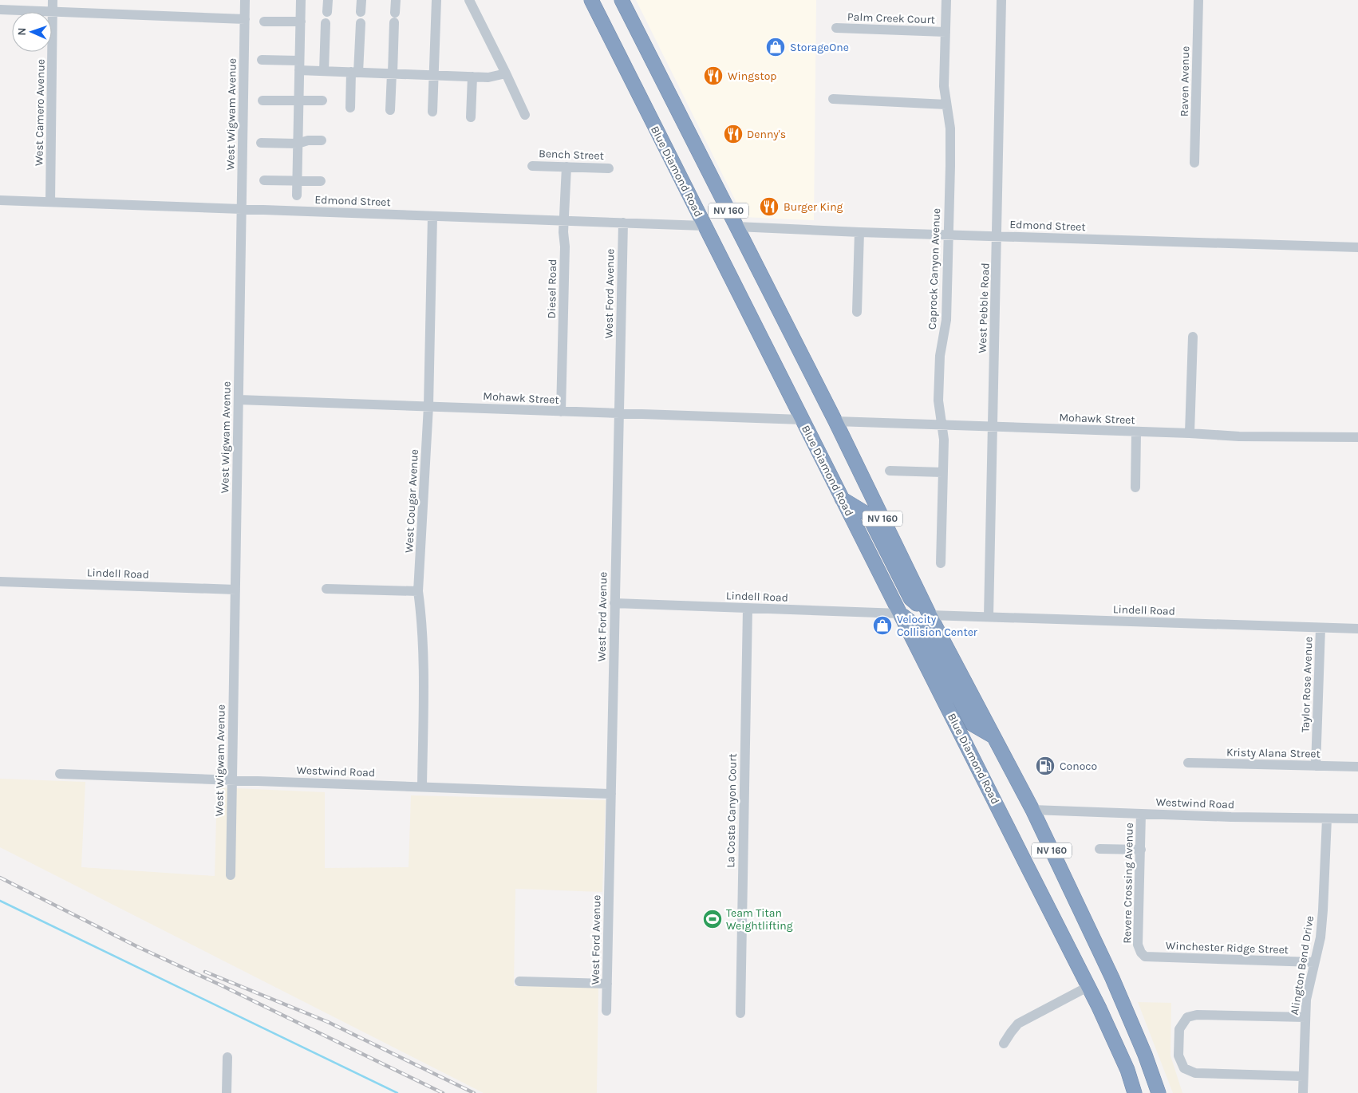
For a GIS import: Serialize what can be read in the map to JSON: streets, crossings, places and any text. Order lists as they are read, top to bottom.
{
  "streets": {
    "highway": ["Blue Diamond Road", "NV 160"],
    "street": [
      "Palm Creek Court",
      "Raven Avenue",
      "West Camero Avenue",
      "West Wigwam Avenue",
      "Bench Street",
      "Edmond Street",
      "Caprock Canyon Avenue",
      "Diesel Road",
      "West Ford Avenue",
      "West Pebble Road",
      "Mohawk Street",
      "West Cougar Avenue",
      "Lindell Road",
      "Taylor Rose Avenue",
      "Kristy Alana Street",
      "Westwind Road",
      "La Costa Canyon Court",
      "Revere Crossing Avenue",
      "Winchester Ridge Street",
      "Alington Bend Drive"
    ]
  },
  "crossings": [
    ["Palm Creek Court", "Caprock Canyon Avenue"],
    ["West Camero Avenue", "Edmond Street"],
    ["West Wigwam Avenue", "Edmond Street"],
    ["West Wigwam Avenue", "Mohawk Street"],
    ["West Wigwam Avenue", "Lindell Road"],
    ["West Wigwam Avenue", "Westwind Road"],
    ["Bench Street", "Diesel Road"],
    ["Blue Diamond Road", "Edmond Street"],
    ["Blue Diamond Road", "Mohawk Street"],
    ["Blue Diamond Road", "Lindell Road"],
    ["Edmond Street", "NV 160"],
    ["Edmond Street", "Caprock Canyon Avenue"],
    ["Edmond Street", "Diesel Road"],
    ["Edmond Street", "West Ford Avenue"],
    ["Edmond Street", "West Pebble Road"],
    ["Edmond Street", "West Cougar Avenue"],
    ["NV 160", "Mohawk Street"],
    ["NV 160", "Lindell Road"],
    ["NV 160", "Westwind Road"],
    ["Caprock Canyon Avenue", "Mohawk Street"],
    ["Diesel Road", "Mohawk Street"],
    ["West Ford Avenue", "Mohawk Street"],
    ["West Ford Avenue", "Lindell Road"],
    ["West Ford Avenue", "Westwind Road"],
    ["West Pebble Road", "Mohawk Street"],
    ["West Pebble Road", "Lindell Road"],
    ["Mohawk Street", "West Cougar Avenue"],
    ["West Cougar Avenue", "Westwind Road"],
    ["Lindell Road", "Taylor Rose Avenue"],
    ["Lindell Road", "La Costa Canyon Court"],
    ["Taylor Rose Avenue", "Kristy Alana Street"],
    ["Westwind Road", "Revere Crossing Avenue"],
    ["Westwind Road", "Alington Bend Drive"],
    ["Revere Crossing Avenue", "Winchester Ridge Street"],
    ["Winchester Ridge Street", "Alington Bend Drive"]
  ],
  "places": {
    "shop": ["StorageOne", "Velocity Collision Center"],
    "restaurant": ["Wingstop", "Denny's", "Burger King"],
    "fuel station": ["Conoco"],
    "sports": ["Team Titan Weightlifting"]
  },
  "north": "left"
}
